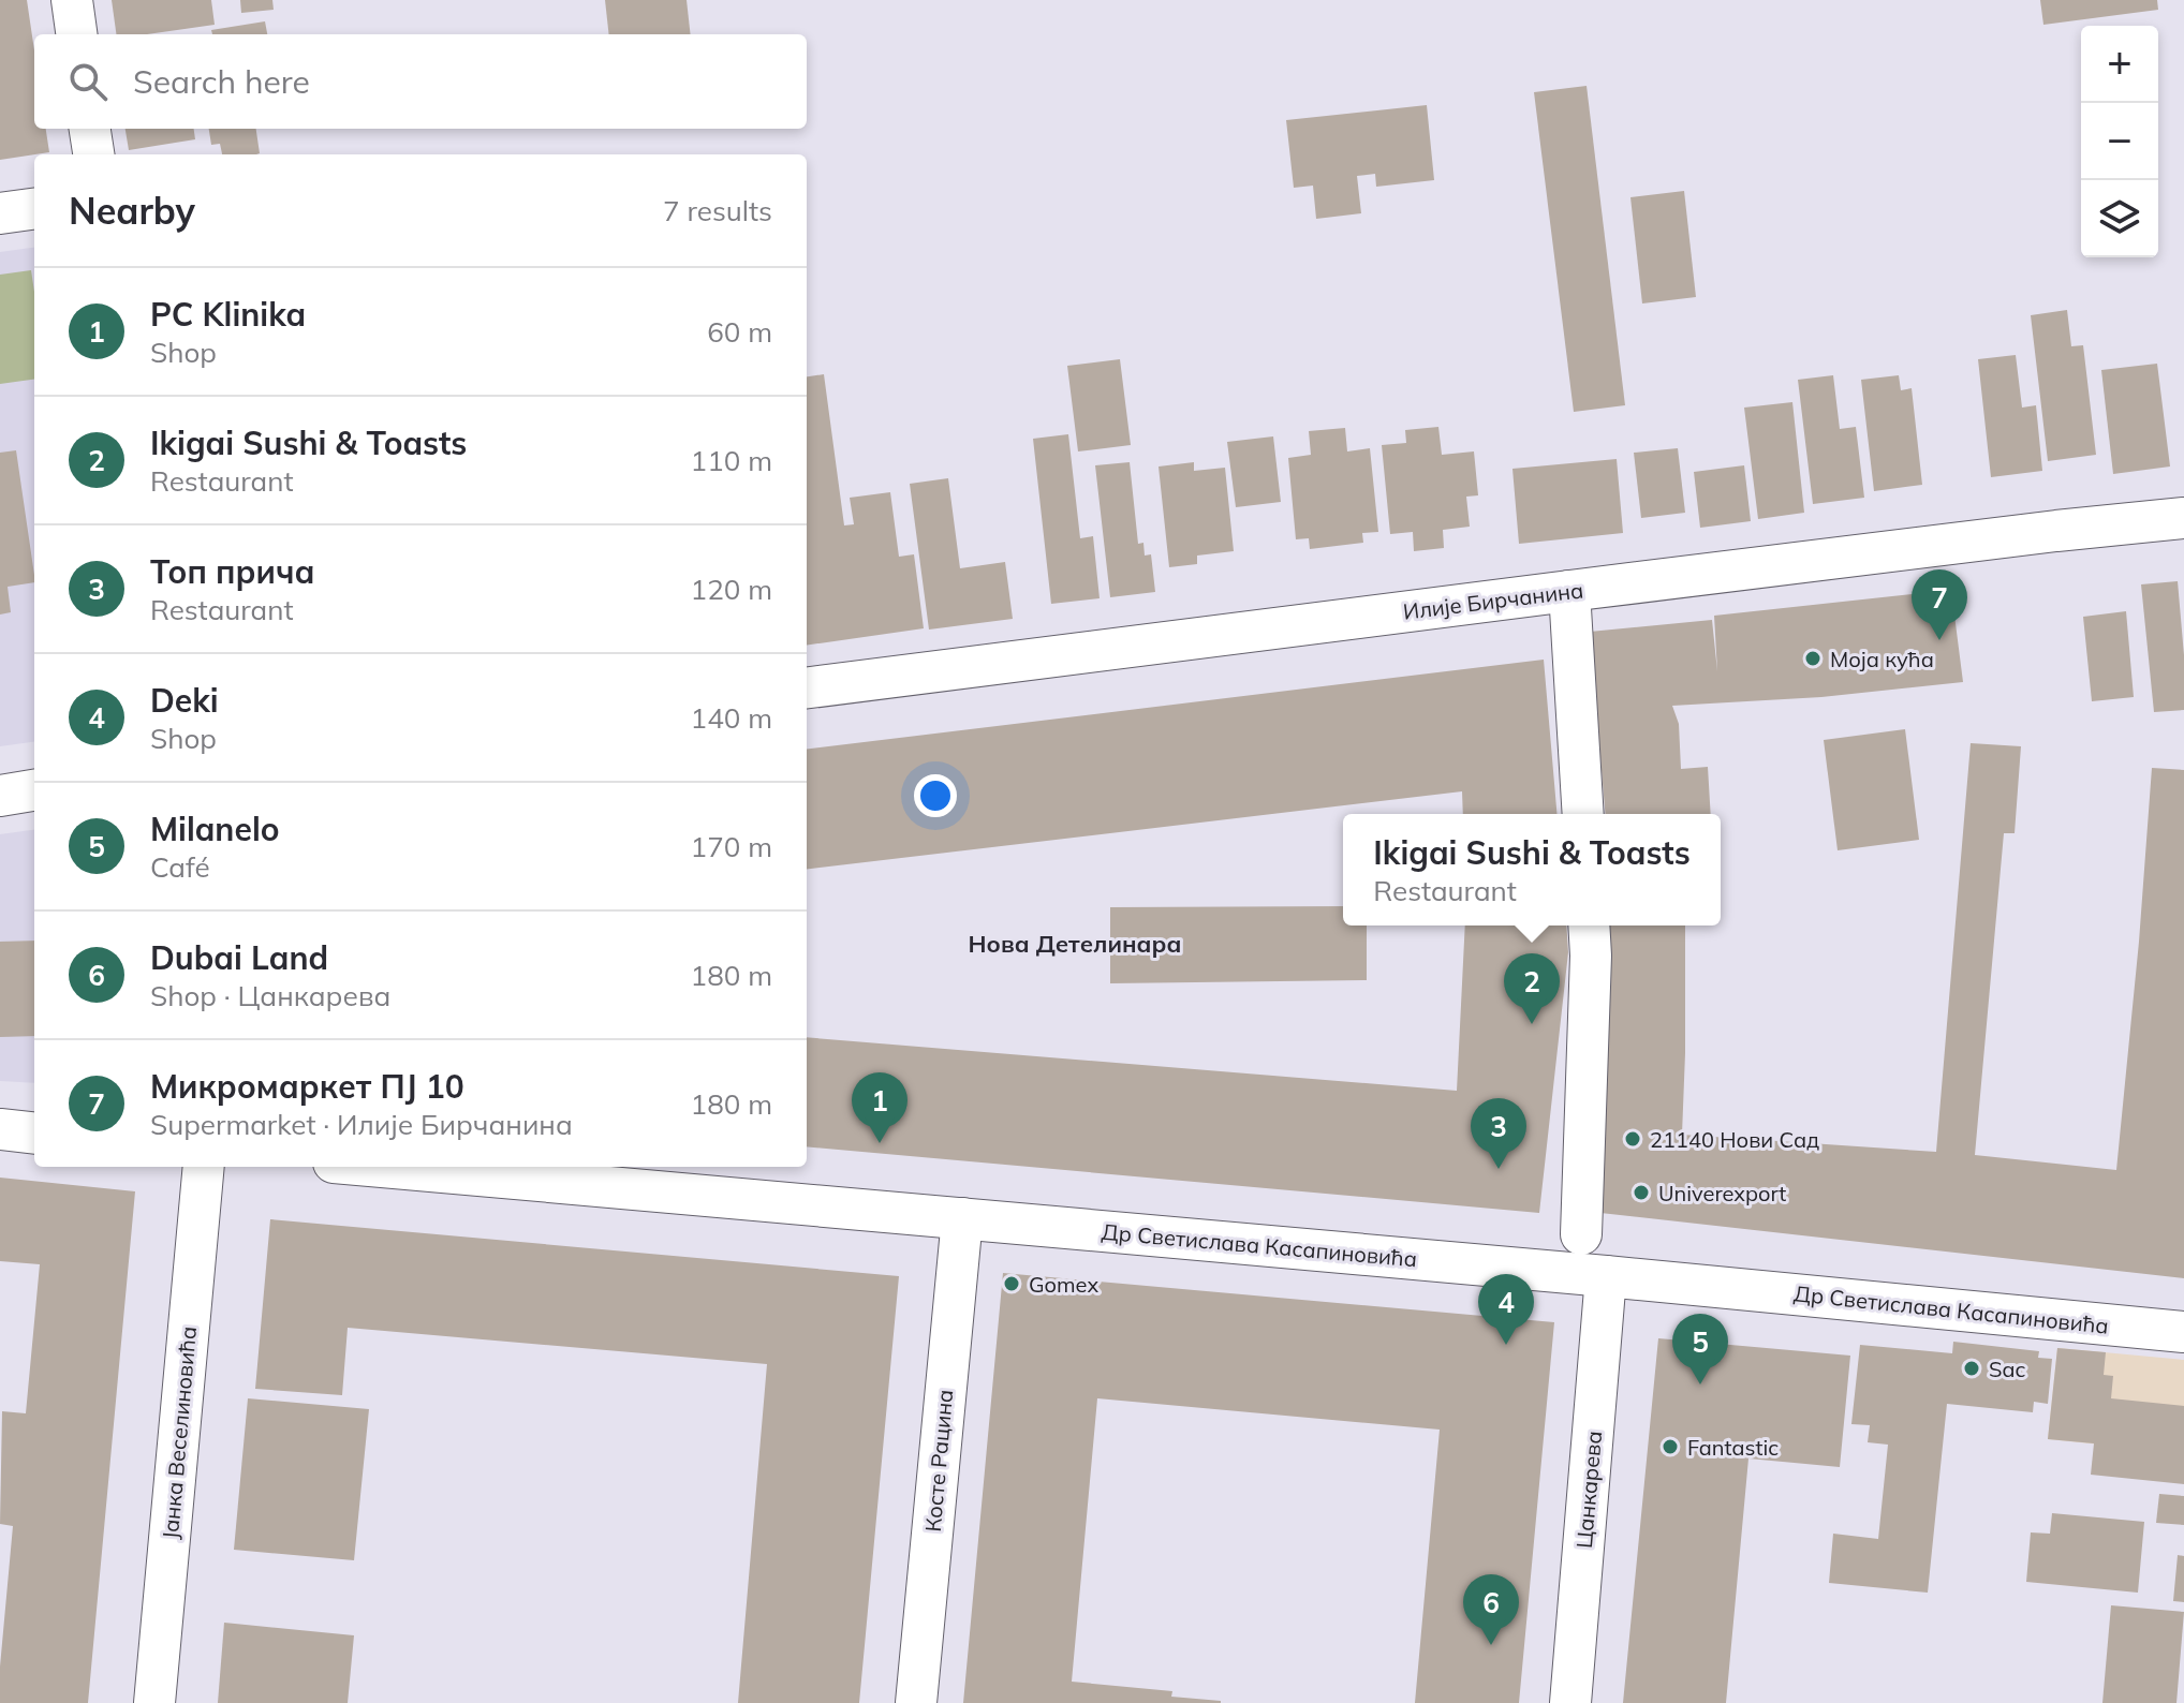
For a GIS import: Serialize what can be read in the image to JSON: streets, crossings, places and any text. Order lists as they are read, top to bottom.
{
  "streets": {
    "street": [
      "Илије Бирчанина",
      "Др Светислава Касапиновића",
      "Јанка Веселиновића",
      "Косте Рацина",
      "Цанкарева"
    ]
  },
  "crossings": [
    ["Др Светислава Касапиновића", "Косте Рацина"],
    ["Др Светислава Касапиновића", "Цанкарева"]
  ],
  "districts": ["Нова Детелинара"],
  "places": [
    "Моја кућа",
    "21140 Нови Сад",
    "Univerexport",
    "Gomex",
    "Sac",
    "Fantastic"
  ],
  "page": {
    "map_buttons": ["+", "−"],
    "search": "Search here",
    "heading": ["Nearby", "7 results"],
    "list": [
      {
        "mark": "1",
        "name": "PC Klinika",
        "note": "Shop",
        "value": "60 m"
      },
      {
        "mark": "2",
        "name": "Ikigai Sushi & Toasts",
        "note": "Restaurant",
        "value": "110 m"
      },
      {
        "mark": "3",
        "name": "Топ прича",
        "note": "Restaurant",
        "value": "120 m"
      },
      {
        "mark": "4",
        "name": "Deki",
        "note": "Shop",
        "value": "140 m"
      },
      {
        "mark": "5",
        "name": "Milanelo",
        "note": "Café",
        "value": "170 m"
      },
      {
        "mark": "6",
        "name": "Dubai Land",
        "note": "Shop · Цанкарева",
        "value": "180 m"
      },
      {
        "mark": "7",
        "name": "Микромаркет ПЈ 10",
        "note": "Supermarket · Илије Бирчанина",
        "value": "180 m"
      }
    ],
    "pins": [
      "7",
      "2",
      "1",
      "3",
      "4",
      "5",
      "6"
    ],
    "popup": ["Ikigai Sushi & Toasts", "Restaurant"]
  }
}
